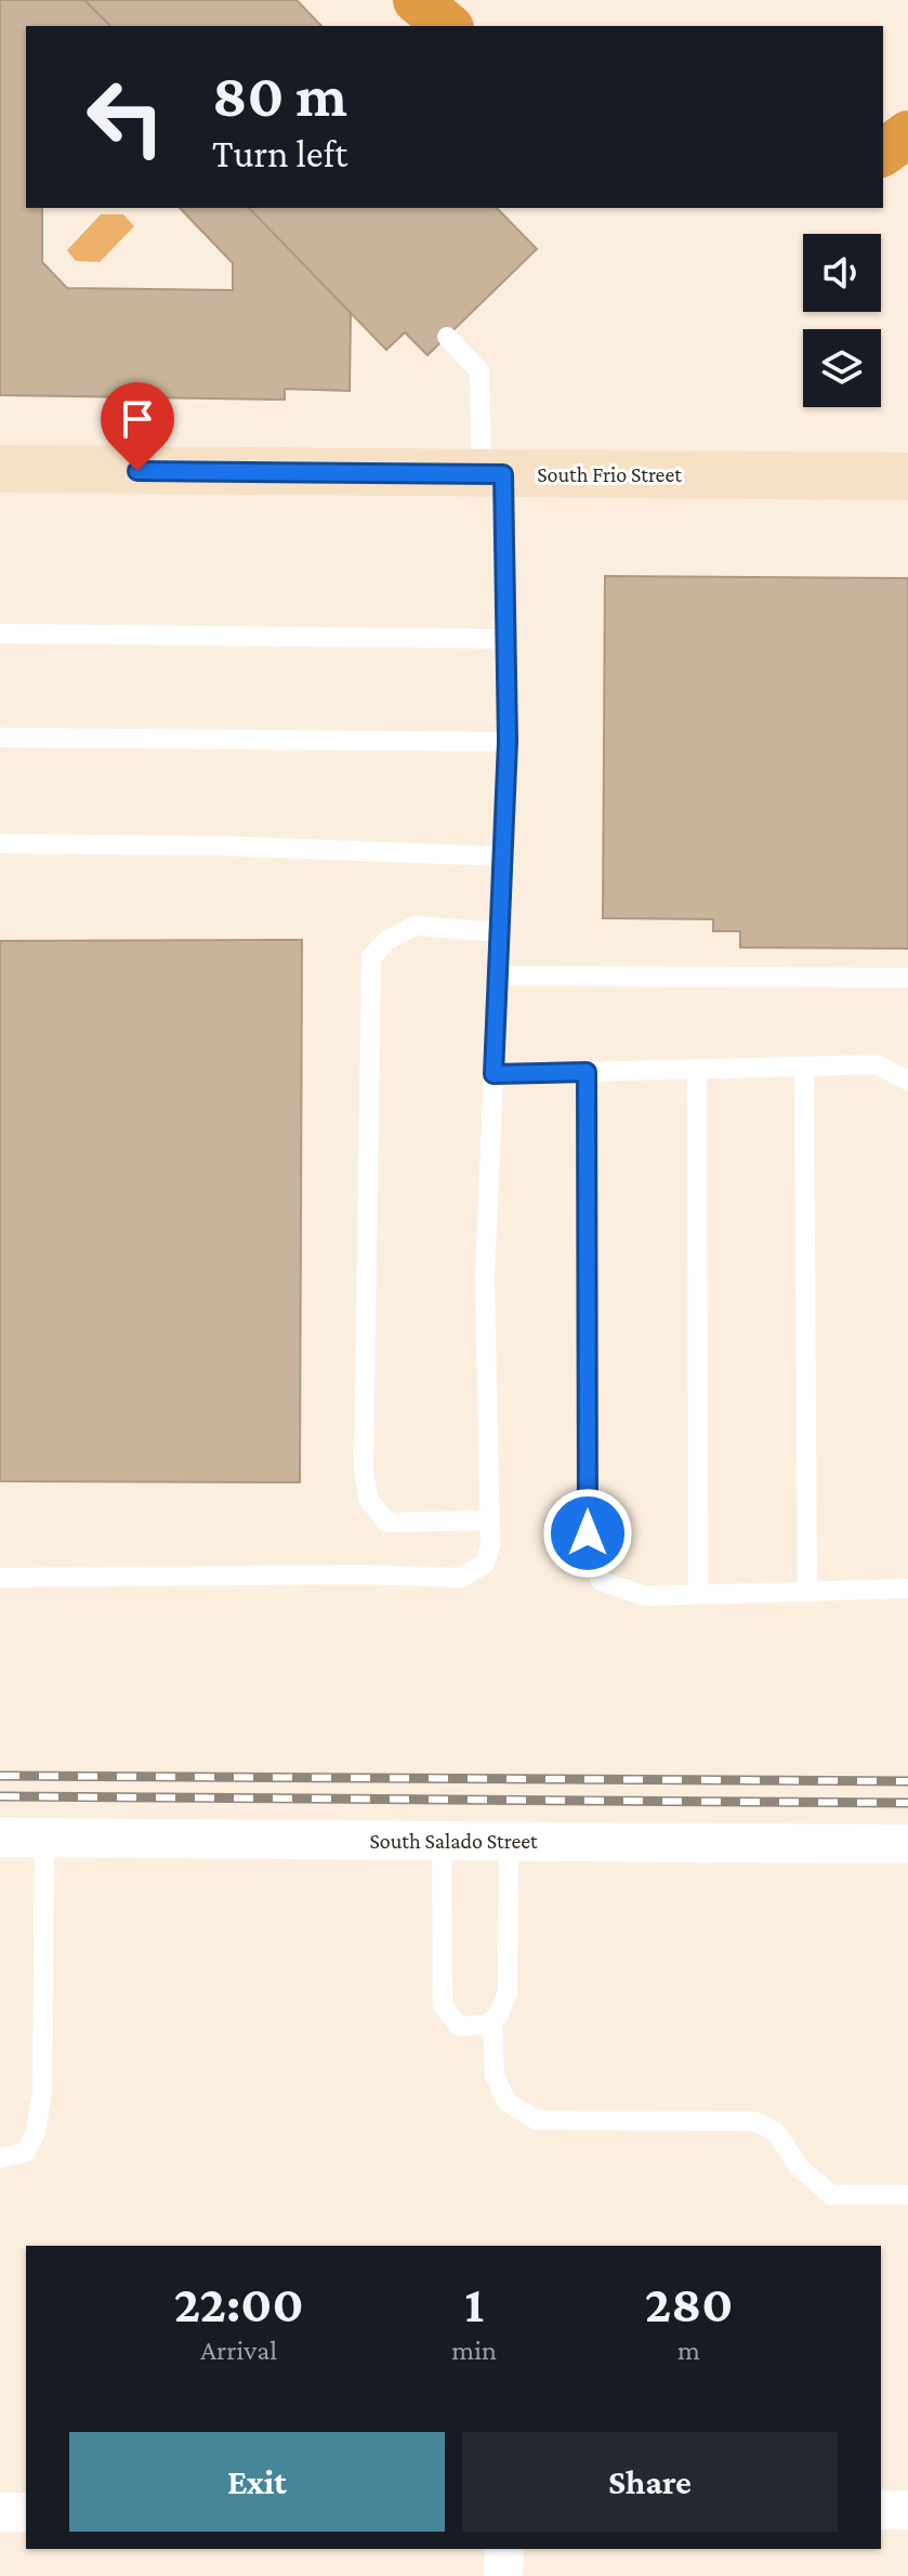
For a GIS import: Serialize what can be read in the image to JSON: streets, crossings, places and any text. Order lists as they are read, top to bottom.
{
  "streets": {
    "main road": ["South Frio Street"],
    "street": ["South Salado Street"]
  },
  "page": {
    "turn": ["80 m", "Turn left"],
    "eta": [
      "22:00",
      "Arrival",
      "1",
      "min",
      "280",
      "m"
    ],
    "buttons": ["Exit", "Share"]
  }
}
